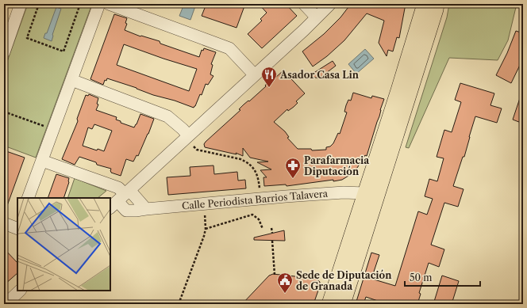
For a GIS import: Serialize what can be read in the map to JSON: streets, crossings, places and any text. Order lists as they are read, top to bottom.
{
  "streets": {
    "street": ["Calle Periodista Barrios Talavera"]
  },
  "places": {
    "restaurant": ["Asador Casa Lin"],
    "pharmacy": ["Parafarmacia Diputación"],
    "public building": ["Sede de Diputación de Granada"]
  },
  "scale_bar": "50 m"
}
